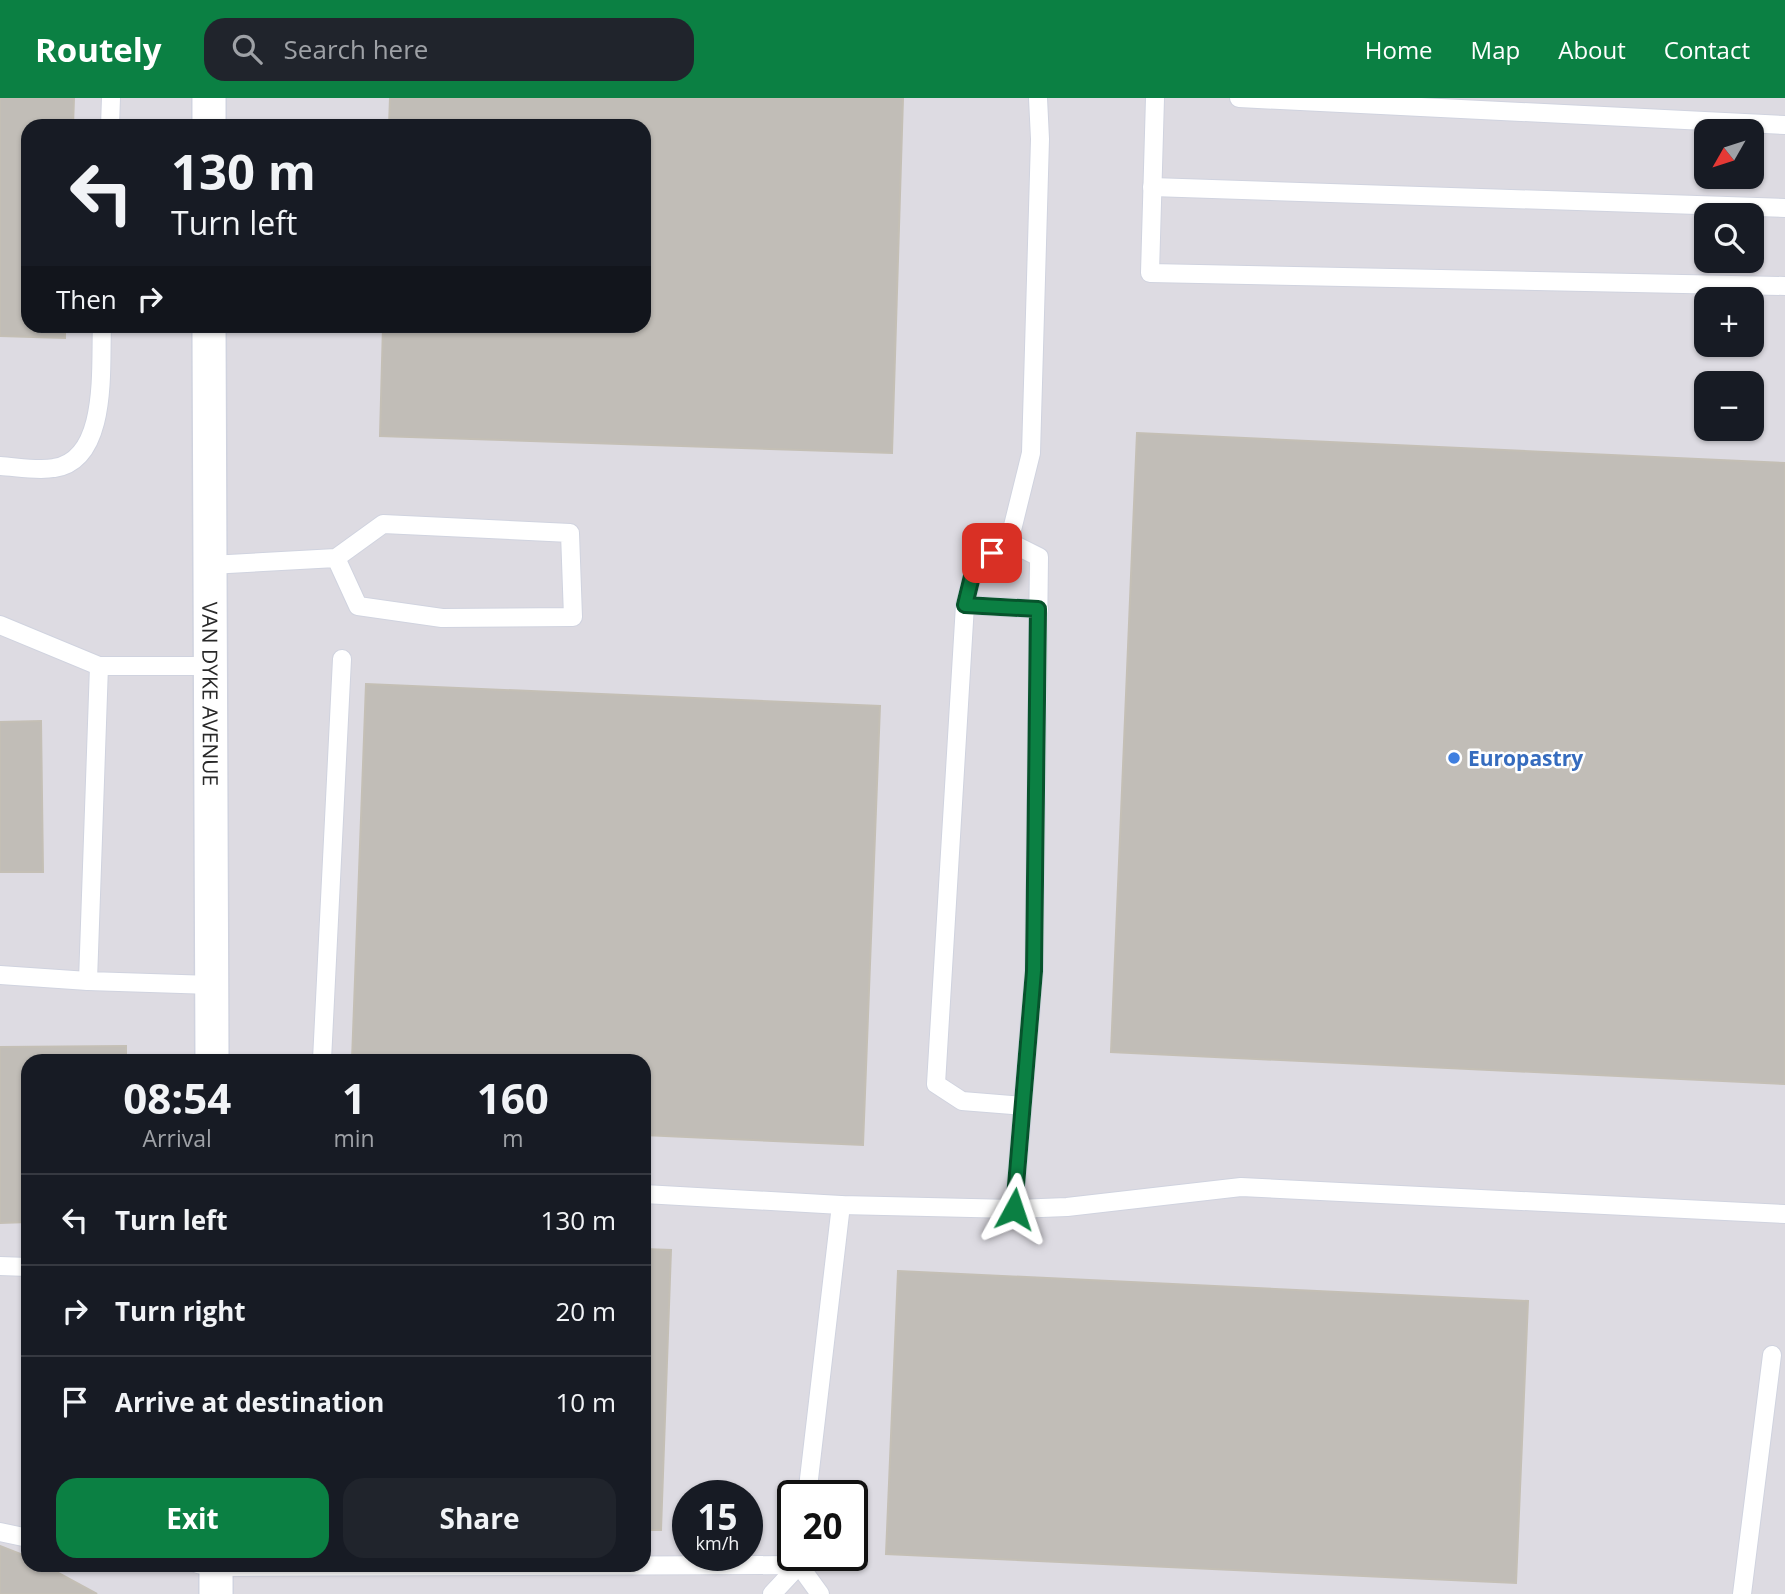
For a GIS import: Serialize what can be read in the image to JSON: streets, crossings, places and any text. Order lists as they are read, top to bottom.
{
  "streets": {
    "street": ["VAN DYKE AVENUE"]
  },
  "places": ["Europastry"],
  "north": "bottom left",
  "page": {
    "header": "Routely",
    "search": "Search here",
    "nav": [
      "Home",
      "Map",
      "About",
      "Contact"
    ],
    "map_buttons": ["+", "−"],
    "turn": ["130 m", "Turn left"],
    "then": "Then",
    "eta": [
      "08:54",
      "Arrival",
      "1",
      "min",
      "160",
      "m"
    ],
    "list": [
      {
        "name": "Turn left",
        "value": "130 m"
      },
      {
        "name": "Turn right",
        "value": "20 m"
      },
      {
        "name": "Arrive at destination",
        "value": "10 m"
      }
    ],
    "buttons": ["Exit", "Share"],
    "speed": "15 km/h",
    "limit": "20"
  }
}
